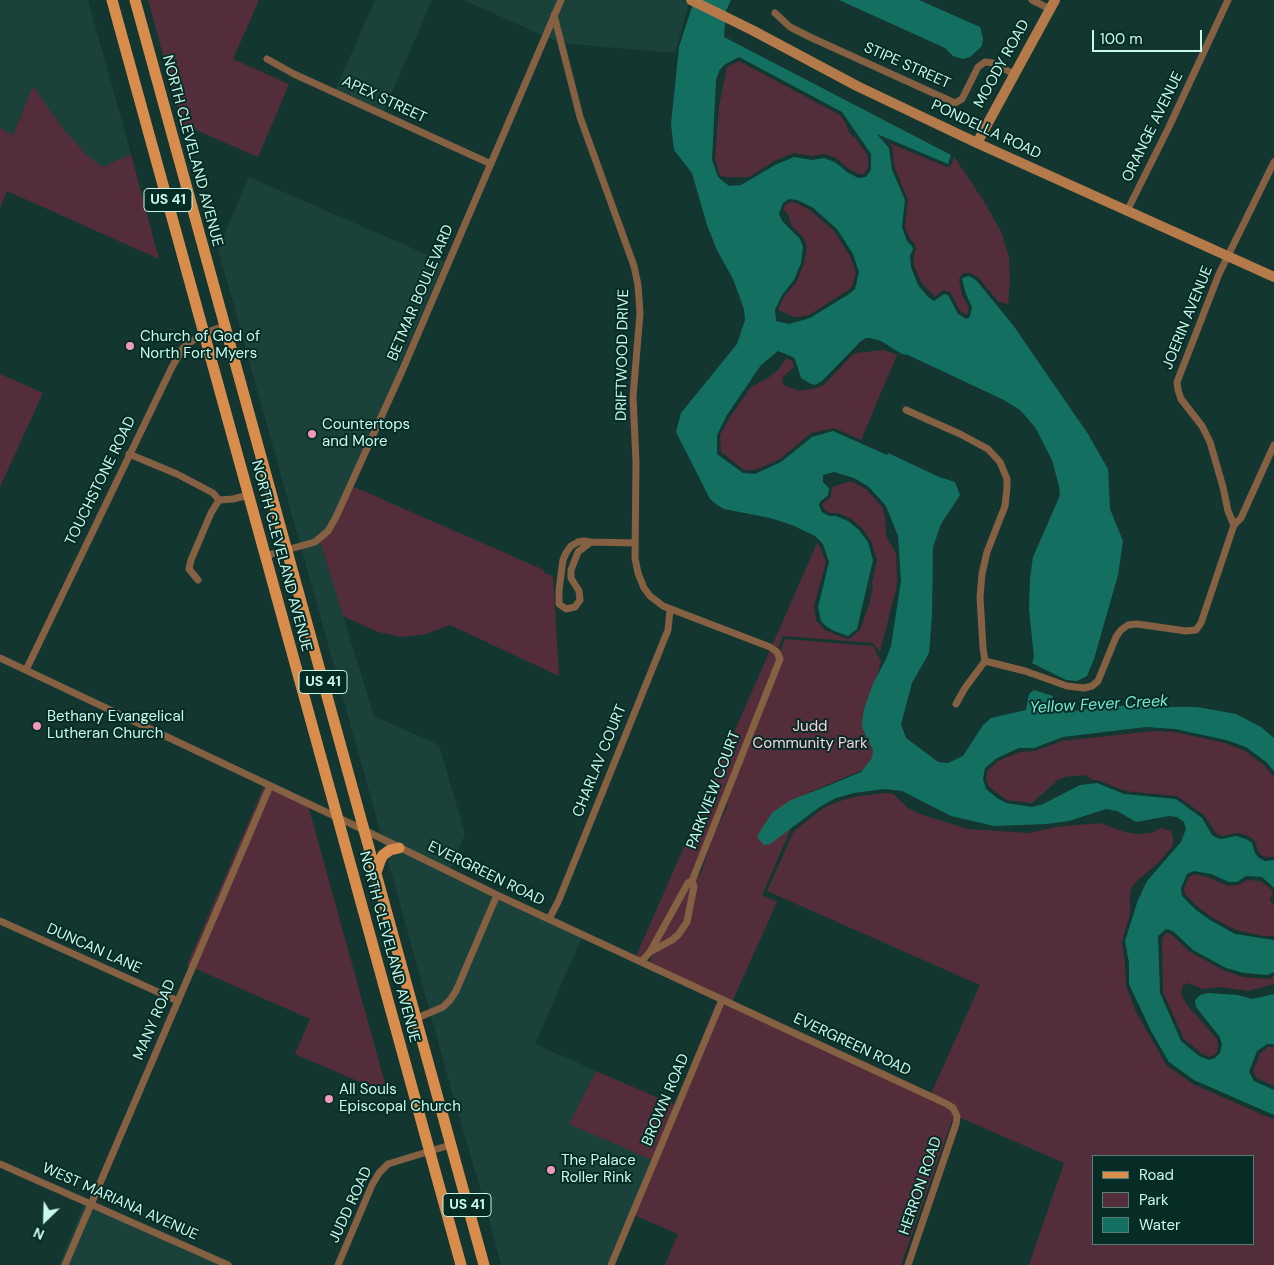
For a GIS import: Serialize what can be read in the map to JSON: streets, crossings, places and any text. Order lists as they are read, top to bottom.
{
  "streets": {
    "main road": [
      "MOODY ROAD",
      "PONDELLA ROAD",
      "NORTH CLEVELAND AVENUE",
      "US 41"
    ],
    "street": [
      "STIPE STREET",
      "APEX STREET",
      "ORANGE AVENUE",
      "BETMAR BOULEVARD",
      "JOERIN AVENUE",
      "DRIFTWOOD DRIVE",
      "TOUCHSTONE ROAD",
      "CHARLAV COURT",
      "PARKVIEW COURT",
      "EVERGREEN ROAD",
      "DUNCAN LANE",
      "MANY ROAD",
      "BROWN ROAD",
      "HERRON ROAD",
      "WEST MARIANA AVENUE",
      "JUDD ROAD"
    ]
  },
  "crossings": [
    ["MOODY ROAD", "STIPE STREET"],
    ["MOODY ROAD", "PONDELLA ROAD"],
    ["APEX STREET", "BETMAR BOULEVARD"],
    ["ORANGE AVENUE", "PONDELLA ROAD"],
    ["PONDELLA ROAD", "JOERIN AVENUE"],
    ["NORTH CLEVELAND AVENUE", "BETMAR BOULEVARD"],
    ["NORTH CLEVELAND AVENUE", "TOUCHSTONE ROAD"],
    ["NORTH CLEVELAND AVENUE", "EVERGREEN ROAD"],
    ["NORTH CLEVELAND AVENUE", "JUDD ROAD"],
    ["BETMAR BOULEVARD", "DRIFTWOOD DRIVE"],
    ["DRIFTWOOD DRIVE", "CHARLAV COURT"],
    ["DRIFTWOOD DRIVE", "PARKVIEW COURT"],
    ["TOUCHSTONE ROAD", "EVERGREEN ROAD"],
    ["CHARLAV COURT", "EVERGREEN ROAD"],
    ["PARKVIEW COURT", "EVERGREEN ROAD"],
    ["EVERGREEN ROAD", "MANY ROAD"],
    ["EVERGREEN ROAD", "BROWN ROAD"],
    ["EVERGREEN ROAD", "HERRON ROAD"],
    ["DUNCAN LANE", "MANY ROAD"],
    ["MANY ROAD", "WEST MARIANA AVENUE"]
  ],
  "water": ["Yellow Fever Creek"],
  "parks": ["Judd Community Park"],
  "places": [
    "Church of God of North Fort Myers",
    "Countertops and More",
    "Bethany Evangelical Lutheran Church",
    "All Souls Episcopal Church",
    "The Palace Roller Rink"
  ],
  "legend": ["Road", "Park", "Water"],
  "scale_bar": "100 m",
  "north": "bottom left"
}
